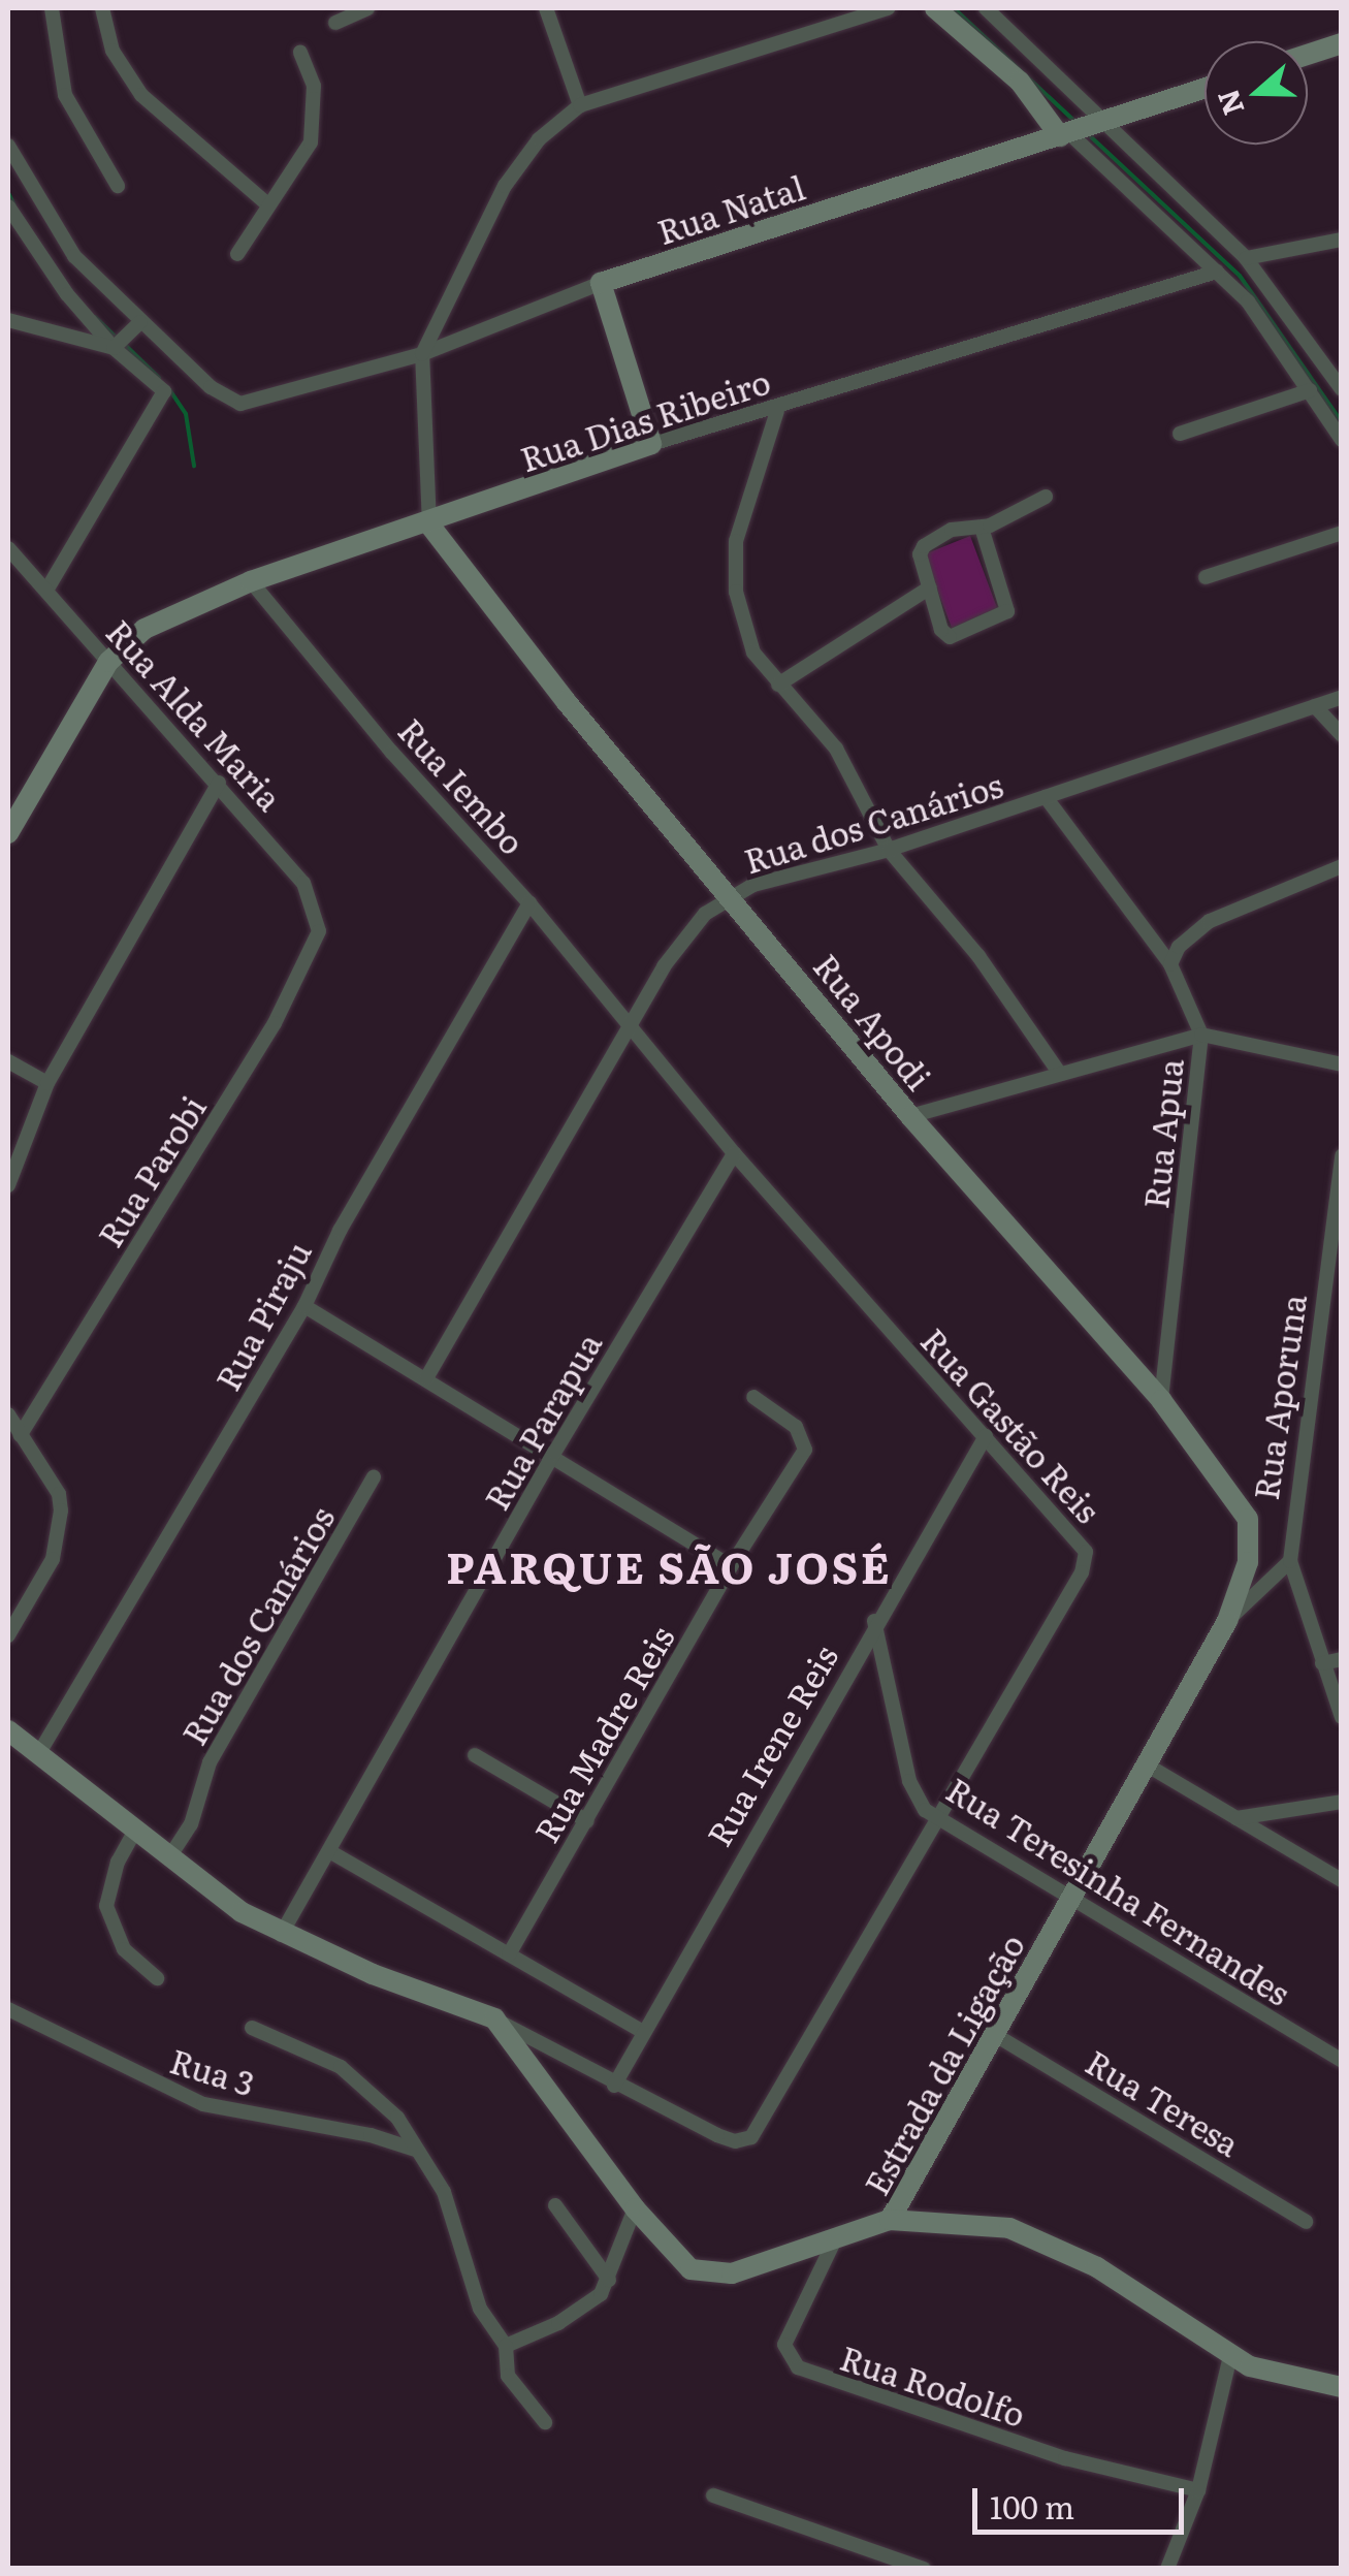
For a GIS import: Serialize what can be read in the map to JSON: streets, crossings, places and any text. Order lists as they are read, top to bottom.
{
  "streets": {
    "street": [
      "Rua Natal",
      "Rua Dias Ribeiro",
      "Rua Alda Maria",
      "Rua Iembo",
      "Rua dos Canários",
      "Rua Apodi",
      "Rua Apua",
      "Rua Parobi",
      "Rua Piraju",
      "Rua Aporuna",
      "Rua Parapua",
      "Rua Gastão Reis",
      "Rua Madre Reis",
      "Rua Irene Reis",
      "Rua Teresinha Fernandes",
      "Estrada da Ligação",
      "Rua 3",
      "Rua Teresa",
      "Rua Rodolfo"
    ]
  },
  "crossings": [
    ["Rua Dias Ribeiro", "Rua Alda Maria"],
    ["Rua Dias Ribeiro", "Rua Iembo"],
    ["Rua Dias Ribeiro", "Rua Apodi"],
    ["Rua Alda Maria", "Rua Parobi"],
    ["Rua Iembo", "Rua dos Canários"],
    ["Rua Iembo", "Rua Piraju"],
    ["Rua Iembo", "Rua Gastão Reis"],
    ["Rua dos Canários", "Rua Apodi"],
    ["Rua dos Canários", "Rua Apua"],
    ["Rua dos Canários", "Rua Gastão Reis"],
    ["Rua Apodi", "Rua Apua"],
    ["Rua Apodi", "Estrada da Ligação"],
    ["Rua Parapua", "Rua Gastão Reis"],
    ["Rua Gastão Reis", "Rua Irene Reis"],
    ["Rua Gastão Reis", "Rua Teresinha Fernandes"],
    ["Rua Irene Reis", "Rua Teresinha Fernandes"],
    ["Rua Teresinha Fernandes", "Estrada da Ligação"],
    ["Estrada da Ligação", "Rua Teresa"]
  ],
  "districts": ["PARQUE SÃO JOSÉ"],
  "scale_bar": "100 m",
  "north": "left"
}
